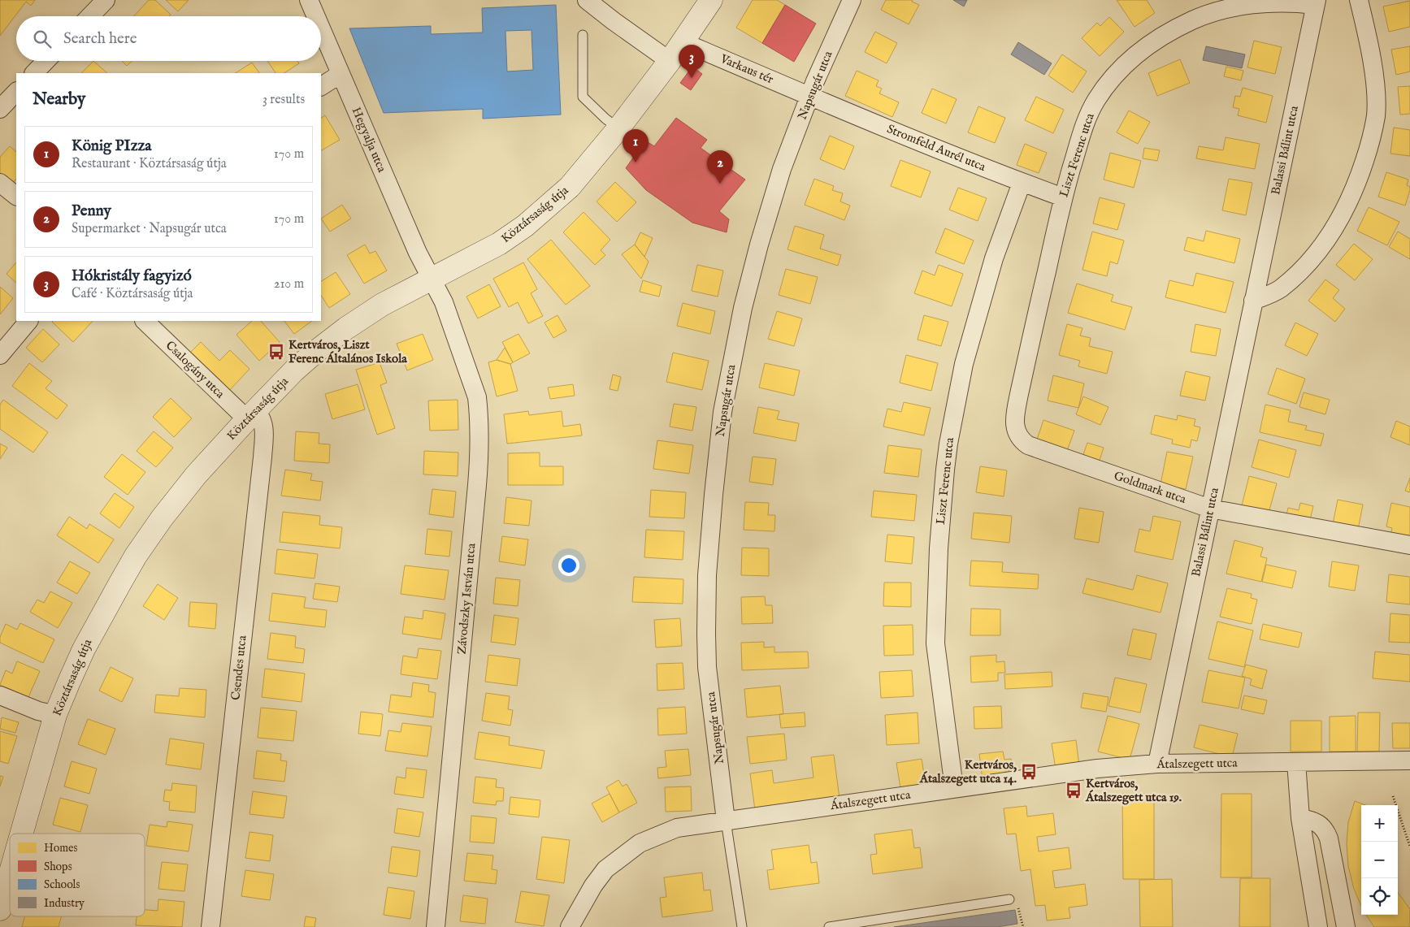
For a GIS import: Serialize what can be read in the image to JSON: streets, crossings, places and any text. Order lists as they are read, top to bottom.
{
  "streets": {
    "street": [
      "Varkaus tér",
      "Napsugár utca",
      "Hegyalja utca",
      "Stromfeld Aurél utca",
      "Balassi Bálint utca",
      "Liszt Ferenc utca",
      "Köztársaság útja",
      "Csalogány utca",
      "Goldmark utca",
      "Závodszky István utca",
      "Csendes utca",
      "Átalszegett utca"
    ]
  },
  "crossings": [
    ["Varkaus tér", "Napsugár utca"],
    ["Varkaus tér", "Stromfeld Aurél utca"],
    ["Varkaus tér", "Köztársaság útja"],
    ["Napsugár utca", "Stromfeld Aurél utca"],
    ["Napsugár utca", "Átalszegett utca"],
    ["Hegyalja utca", "Köztársaság útja"],
    ["Hegyalja utca", "Závodszky István utca"],
    ["Stromfeld Aurél utca", "Liszt Ferenc utca"],
    ["Balassi Bálint utca", "Liszt Ferenc utca"],
    ["Balassi Bálint utca", "Goldmark utca"],
    ["Balassi Bálint utca", "Átalszegett utca"],
    ["Liszt Ferenc utca", "Goldmark utca"],
    ["Liszt Ferenc utca", "Átalszegett utca"],
    ["Köztársaság útja", "Csalogány utca"],
    ["Köztársaság útja", "Závodszky István utca"],
    ["Köztársaság útja", "Csendes utca"],
    ["Csalogány utca", "Csendes utca"]
  ],
  "places": {
    "bus stop": ["Kertváros, Liszt Ferenc Általános Iskola", "Kertváros, Átalszegett utca 14.", "Kertváros, Átalszegett utca 19."]
  },
  "legend": [
    "Homes",
    "Shops",
    "Schools",
    "Industry"
  ],
  "page": {
    "search": "Search here",
    "pins": ["3", "1", "2"],
    "heading": ["Nearby", "3 results"],
    "list": [
      {
        "mark": "1",
        "name": "König PIzza",
        "note": "Restaurant · Köztársaság útja",
        "value": "170 m"
      },
      {
        "mark": "2",
        "name": "Penny",
        "note": "Supermarket · Napsugár utca",
        "value": "170 m"
      },
      {
        "mark": "3",
        "name": "Hókristály fagyizó",
        "note": "Café · Köztársaság útja",
        "value": "210 m"
      }
    ],
    "map_buttons": ["+", "−"]
  }
}
